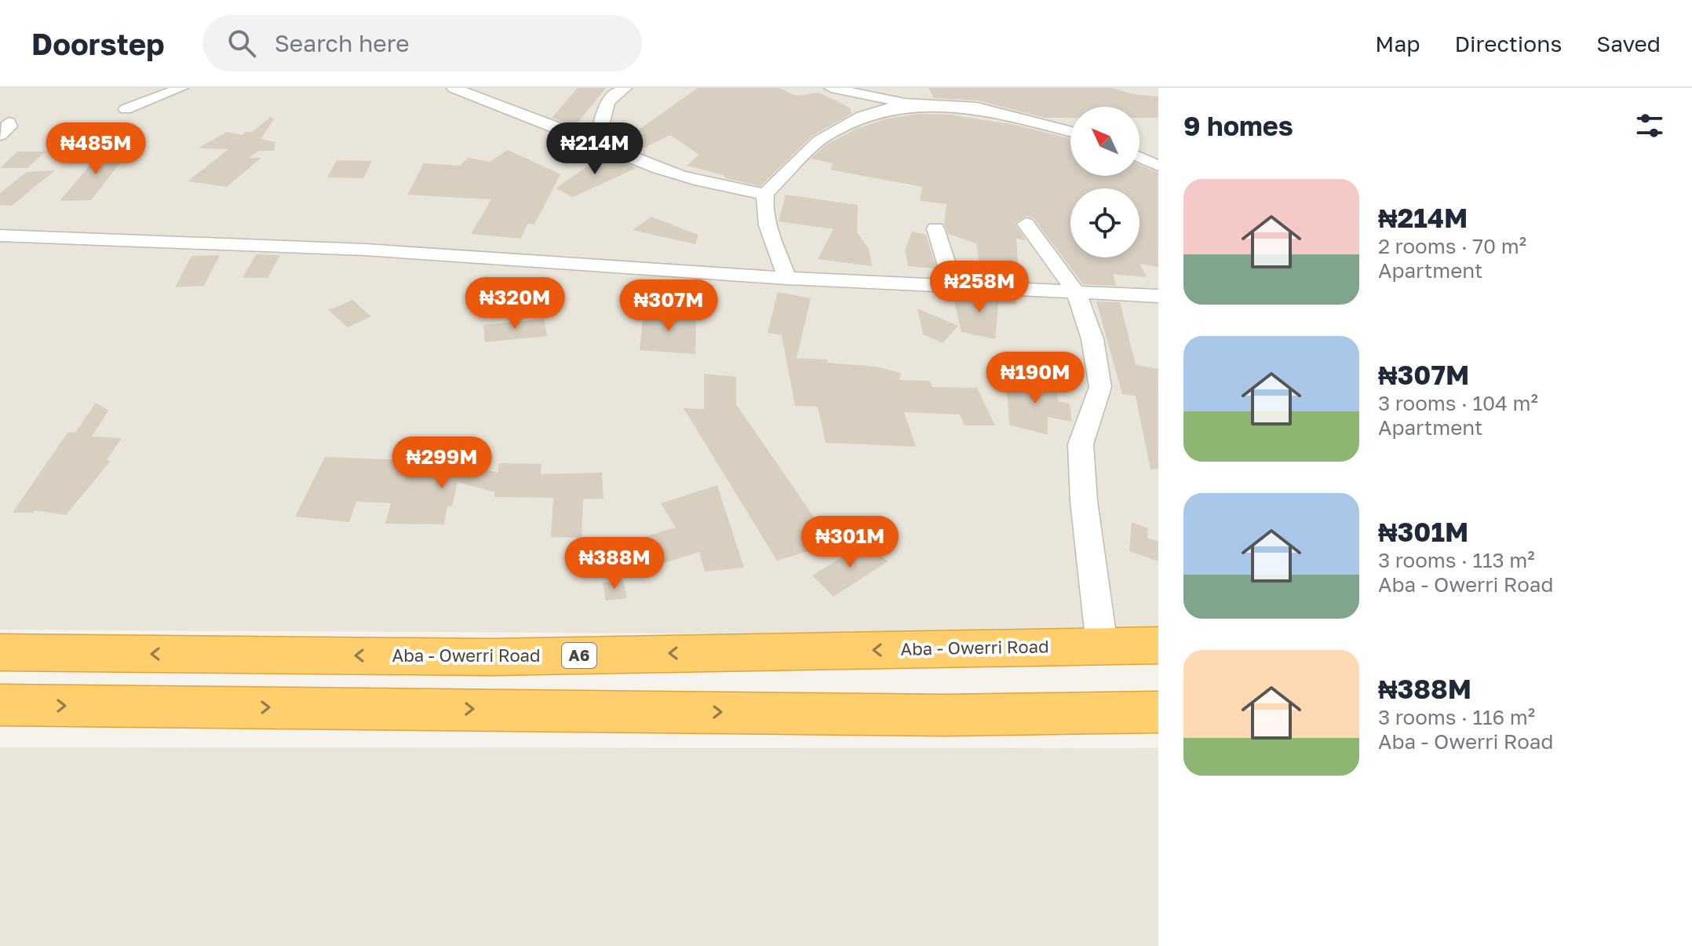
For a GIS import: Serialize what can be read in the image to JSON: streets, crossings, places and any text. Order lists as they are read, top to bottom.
{
  "streets": {
    "highway": ["Aba - Owerri Road", "A6"]
  },
  "north": "top left",
  "page": {
    "header": "Doorstep",
    "search": "Search here",
    "nav": ["Map", "Directions", "Saved"],
    "heading": "9 homes",
    "price": [
      "₦485M",
      "₦214M",
      "₦258M",
      "₦320M",
      "₦307M",
      "₦190M",
      "₦299M",
      "₦301M",
      "₦388M"
    ],
    "list": [
      {
        "name": "₦214M",
        "note": "2 rooms · 70 m² · Apartment"
      },
      {
        "name": "₦307M",
        "note": "3 rooms · 104 m² · Apartment"
      },
      {
        "name": "₦301M",
        "note": "3 rooms · 113 m² · Aba - Owerri Road"
      },
      {
        "name": "₦388M",
        "note": "3 rooms · 116 m² · Aba - Owerri Road"
      }
    ]
  }
}
